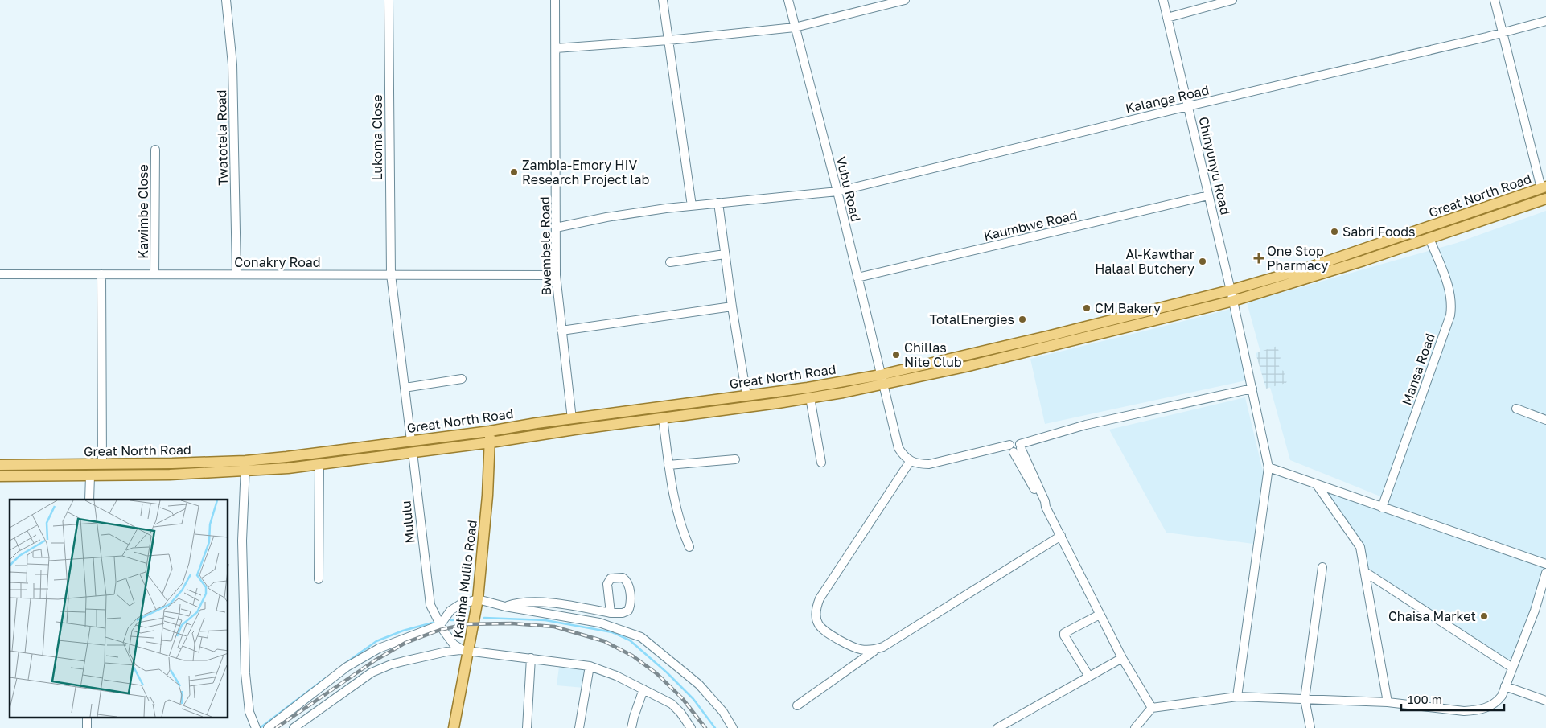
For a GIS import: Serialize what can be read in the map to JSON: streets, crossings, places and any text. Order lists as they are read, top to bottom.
{
  "streets": {
    "main road": ["Great North Road", "Katima Mulilo Road"],
    "street": [
      "Kalanga Road",
      "Twatotela Road",
      "Lukoma Close",
      "Chinyunyu Road",
      "Vubu Road",
      "Kawimbe Close",
      "Kaumbwe Road",
      "Bwembele Road",
      "Conakry Road",
      "Mansa Road",
      "Mululu"
    ]
  },
  "crossings": [
    ["Kalanga Road", "Chinyunyu Road"],
    ["Kalanga Road", "Vubu Road"],
    ["Kalanga Road", "Bwembele Road"],
    ["Twatotela Road", "Conakry Road"],
    ["Lukoma Close", "Great North Road"],
    ["Lukoma Close", "Conakry Road"],
    ["Chinyunyu Road", "Great North Road"],
    ["Chinyunyu Road", "Kaumbwe Road"],
    ["Vubu Road", "Great North Road"],
    ["Vubu Road", "Kaumbwe Road"],
    ["Great North Road", "Bwembele Road"],
    ["Great North Road", "Mansa Road"],
    ["Great North Road", "Mululu"],
    ["Great North Road", "Katima Mulilo Road"],
    ["Kawimbe Close", "Conakry Road"],
    ["Bwembele Road", "Conakry Road"],
    ["Mululu", "Katima Mulilo Road"]
  ],
  "places": {
    "other": [
      "Zambia-Emory HIV Research Project lab",
      "Sabri Foods",
      "Al-Kawthar Halaal Butchery",
      "CM Bakery",
      "TotalEnergies",
      "Chillas Nite Club",
      "Chaisa Market"
    ],
    "health": ["One Stop Pharmacy"]
  },
  "scale_bar": "100 m"
}
